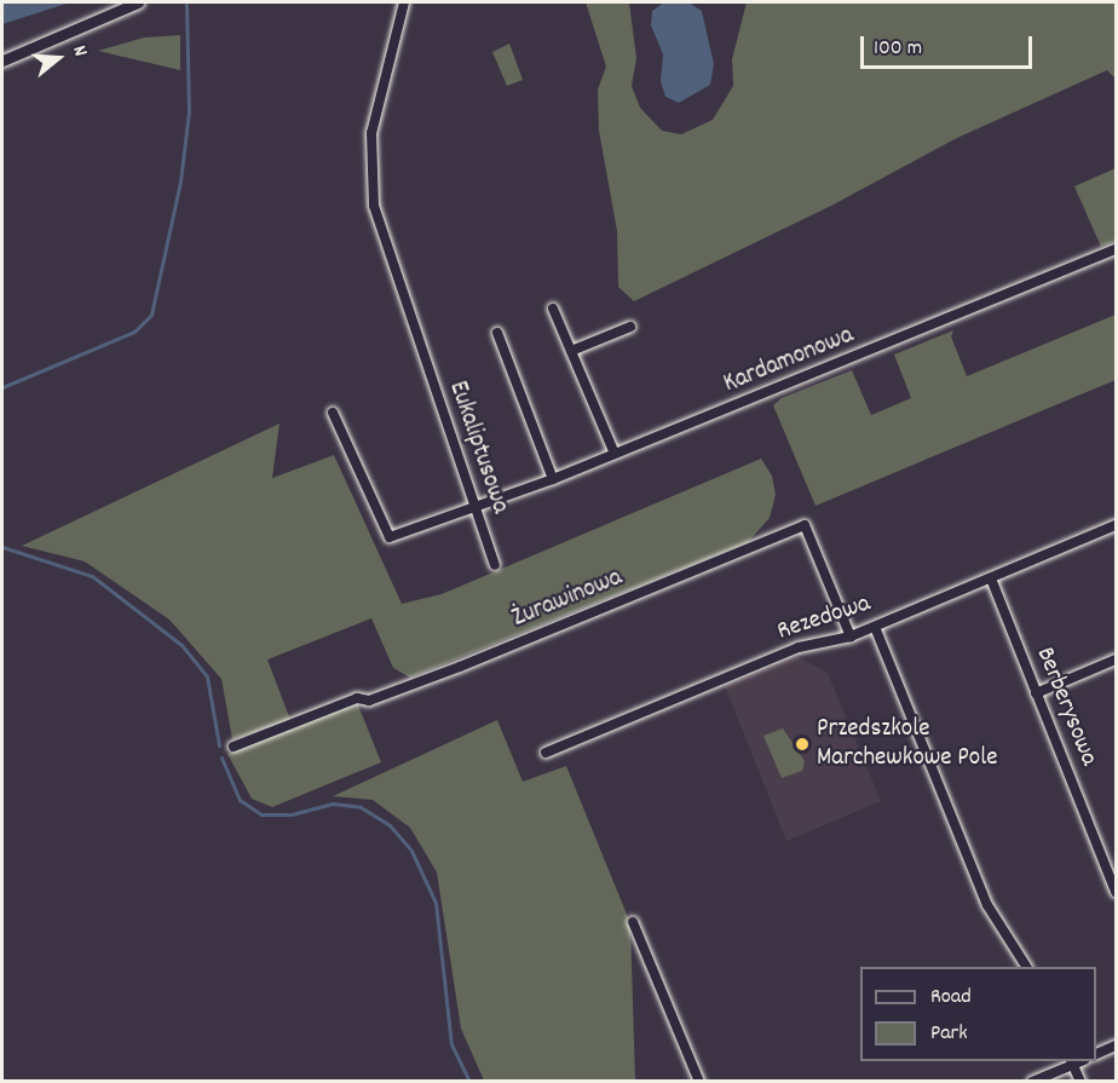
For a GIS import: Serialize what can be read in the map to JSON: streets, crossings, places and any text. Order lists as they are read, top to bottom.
{
  "streets": {
    "street": [
      "Kardamonowa",
      "Eukaliptusowa",
      "Żurawinowa",
      "Rezedowa",
      "Berberysowa"
    ]
  },
  "crossings": [
    ["Kardamonowa", "Eukaliptusowa"],
    ["Żurawinowa", "Rezedowa"],
    ["Rezedowa", "Berberysowa"]
  ],
  "places": ["Przedszkole Marchewkowe Pole"],
  "legend": ["Road", "Park"],
  "scale_bar": "100 m",
  "north": "right"
}
